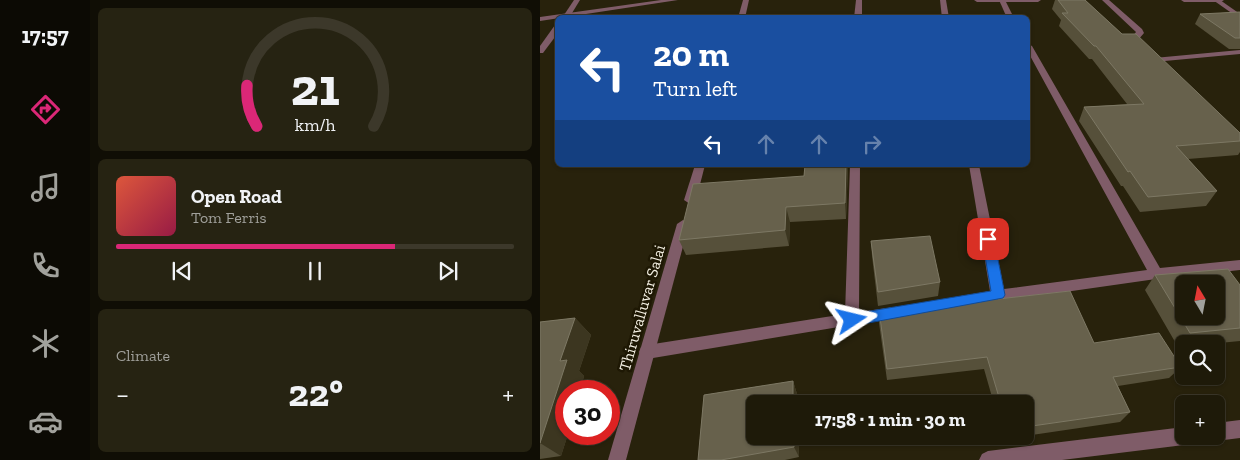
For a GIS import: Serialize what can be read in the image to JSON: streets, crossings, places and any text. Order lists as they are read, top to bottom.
{
  "streets": {
    "street": ["Thiruvalluvar Salai"]
  },
  "north": "top",
  "page": {
    "tabs": "17:57",
    "turn": ["20 m", "Turn left"],
    "song": ["Open Road", "Tom Ferris"],
    "map_buttons": "+",
    "tile": "Climate",
    "heat": ["−", "22°", "+"],
    "limit": "30",
    "trip": "17:58 · 1 min · 30 m",
    "gauge": ["21", "km/h"]
  }
}
